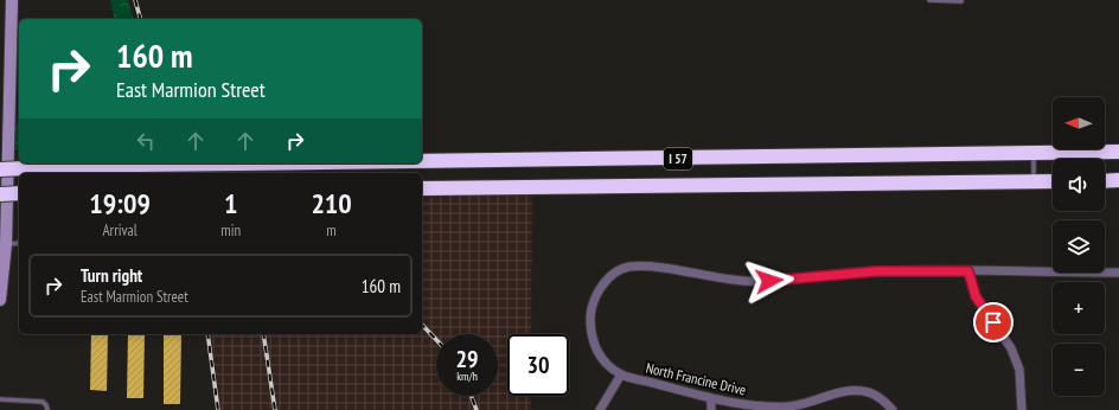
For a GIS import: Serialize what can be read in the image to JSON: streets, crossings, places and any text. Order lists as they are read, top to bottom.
{
  "streets": {
    "highway": ["I 57"],
    "street": ["North Francine Drive"]
  },
  "north": "left",
  "page": {
    "turn": ["160 m", "East Marmion Street"],
    "map_buttons": ["+", "−"],
    "eta": [
      "19:09",
      "Arrival",
      "1",
      "min",
      "210",
      "m"
    ],
    "list": [
      {
        "name": "Turn right",
        "note": "East Marmion Street",
        "value": "160 m"
      }
    ],
    "speed": "29 km/h",
    "limit": "30"
  }
}
